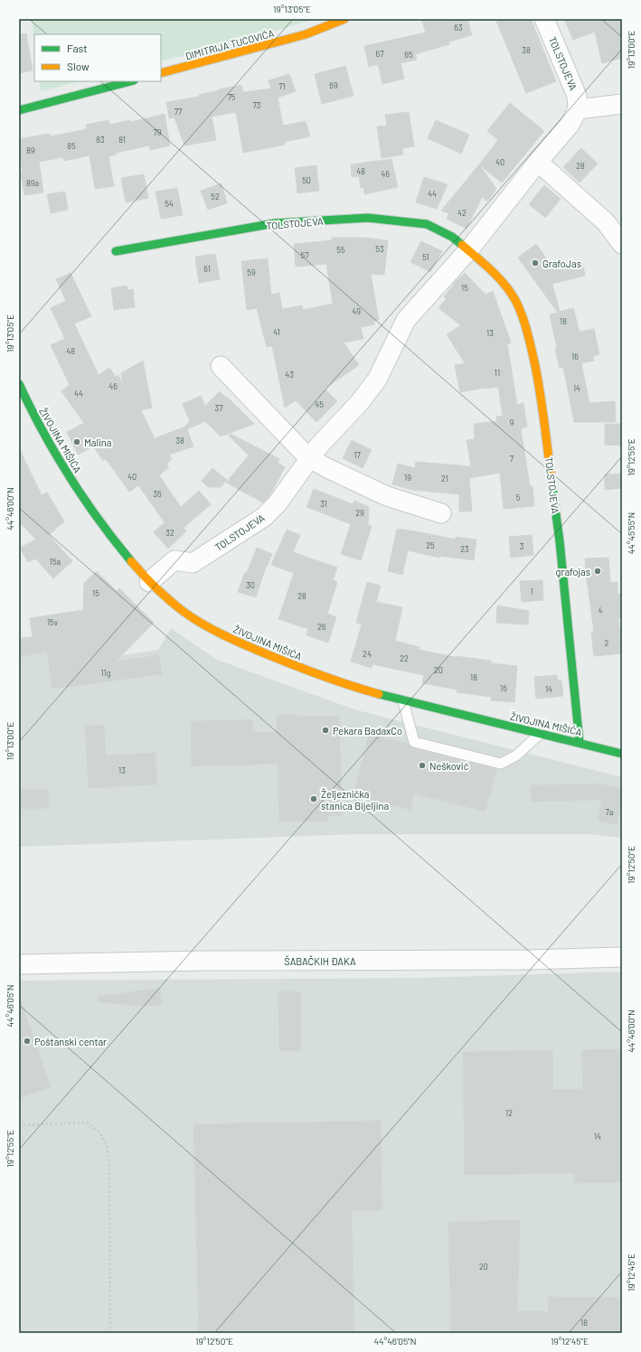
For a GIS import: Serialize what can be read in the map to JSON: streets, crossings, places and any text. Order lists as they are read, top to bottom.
{
  "streets": {
    "street": [
      "DIMITRIJA TUCOVIĆA",
      "TOLSTOJEVA",
      "ŽIVOJINA MIŠIĆA",
      "ŠABAČKIH ĐAKA"
    ]
  },
  "crossings": [
    ["TOLSTOJEVA", "ŽIVOJINA MIŠIĆA"]
  ],
  "places": [
    "GrafoJas",
    "Malina",
    "grafojas",
    "Pekara BadaxCo",
    "Nešković",
    "Željeznička stanica Bijeljina",
    "Poštanski centar"
  ],
  "house_numbers": [
    "63",
    "38",
    "67",
    "65",
    "69",
    "71",
    "75",
    "73",
    "77",
    "79",
    "83",
    "81",
    "85",
    "89",
    "40",
    "28",
    "48",
    "46",
    "50",
    "89a",
    "44",
    "52",
    "54",
    "42",
    "53",
    "55",
    "57",
    "51",
    "61",
    "59",
    "15",
    "49",
    "18",
    "41",
    "13",
    "48",
    "16",
    "11",
    "43",
    "46",
    "14",
    "44",
    "45",
    "37",
    "9",
    "38",
    "17",
    "7",
    "40",
    "19",
    "21",
    "36",
    "5",
    "31",
    "29",
    "32",
    "25",
    "3",
    "23",
    "15a",
    "30",
    "1",
    "15",
    "28",
    "4",
    "15v",
    "26",
    "2",
    "24",
    "22",
    "20",
    "11g",
    "18",
    "16",
    "14",
    "13",
    "7a",
    "12",
    "14",
    "20",
    "18"
  ],
  "legend": ["Fast", "Slow"],
  "coordinates": [
    "19°13'05\"E",
    "19°13'00\"E",
    "19°12'55\"E",
    "44°46'00\"N",
    "44°45'55\"N",
    "19°12'50\"E",
    "44°46'05\"N",
    "19°12'45\"E"
  ]
}
